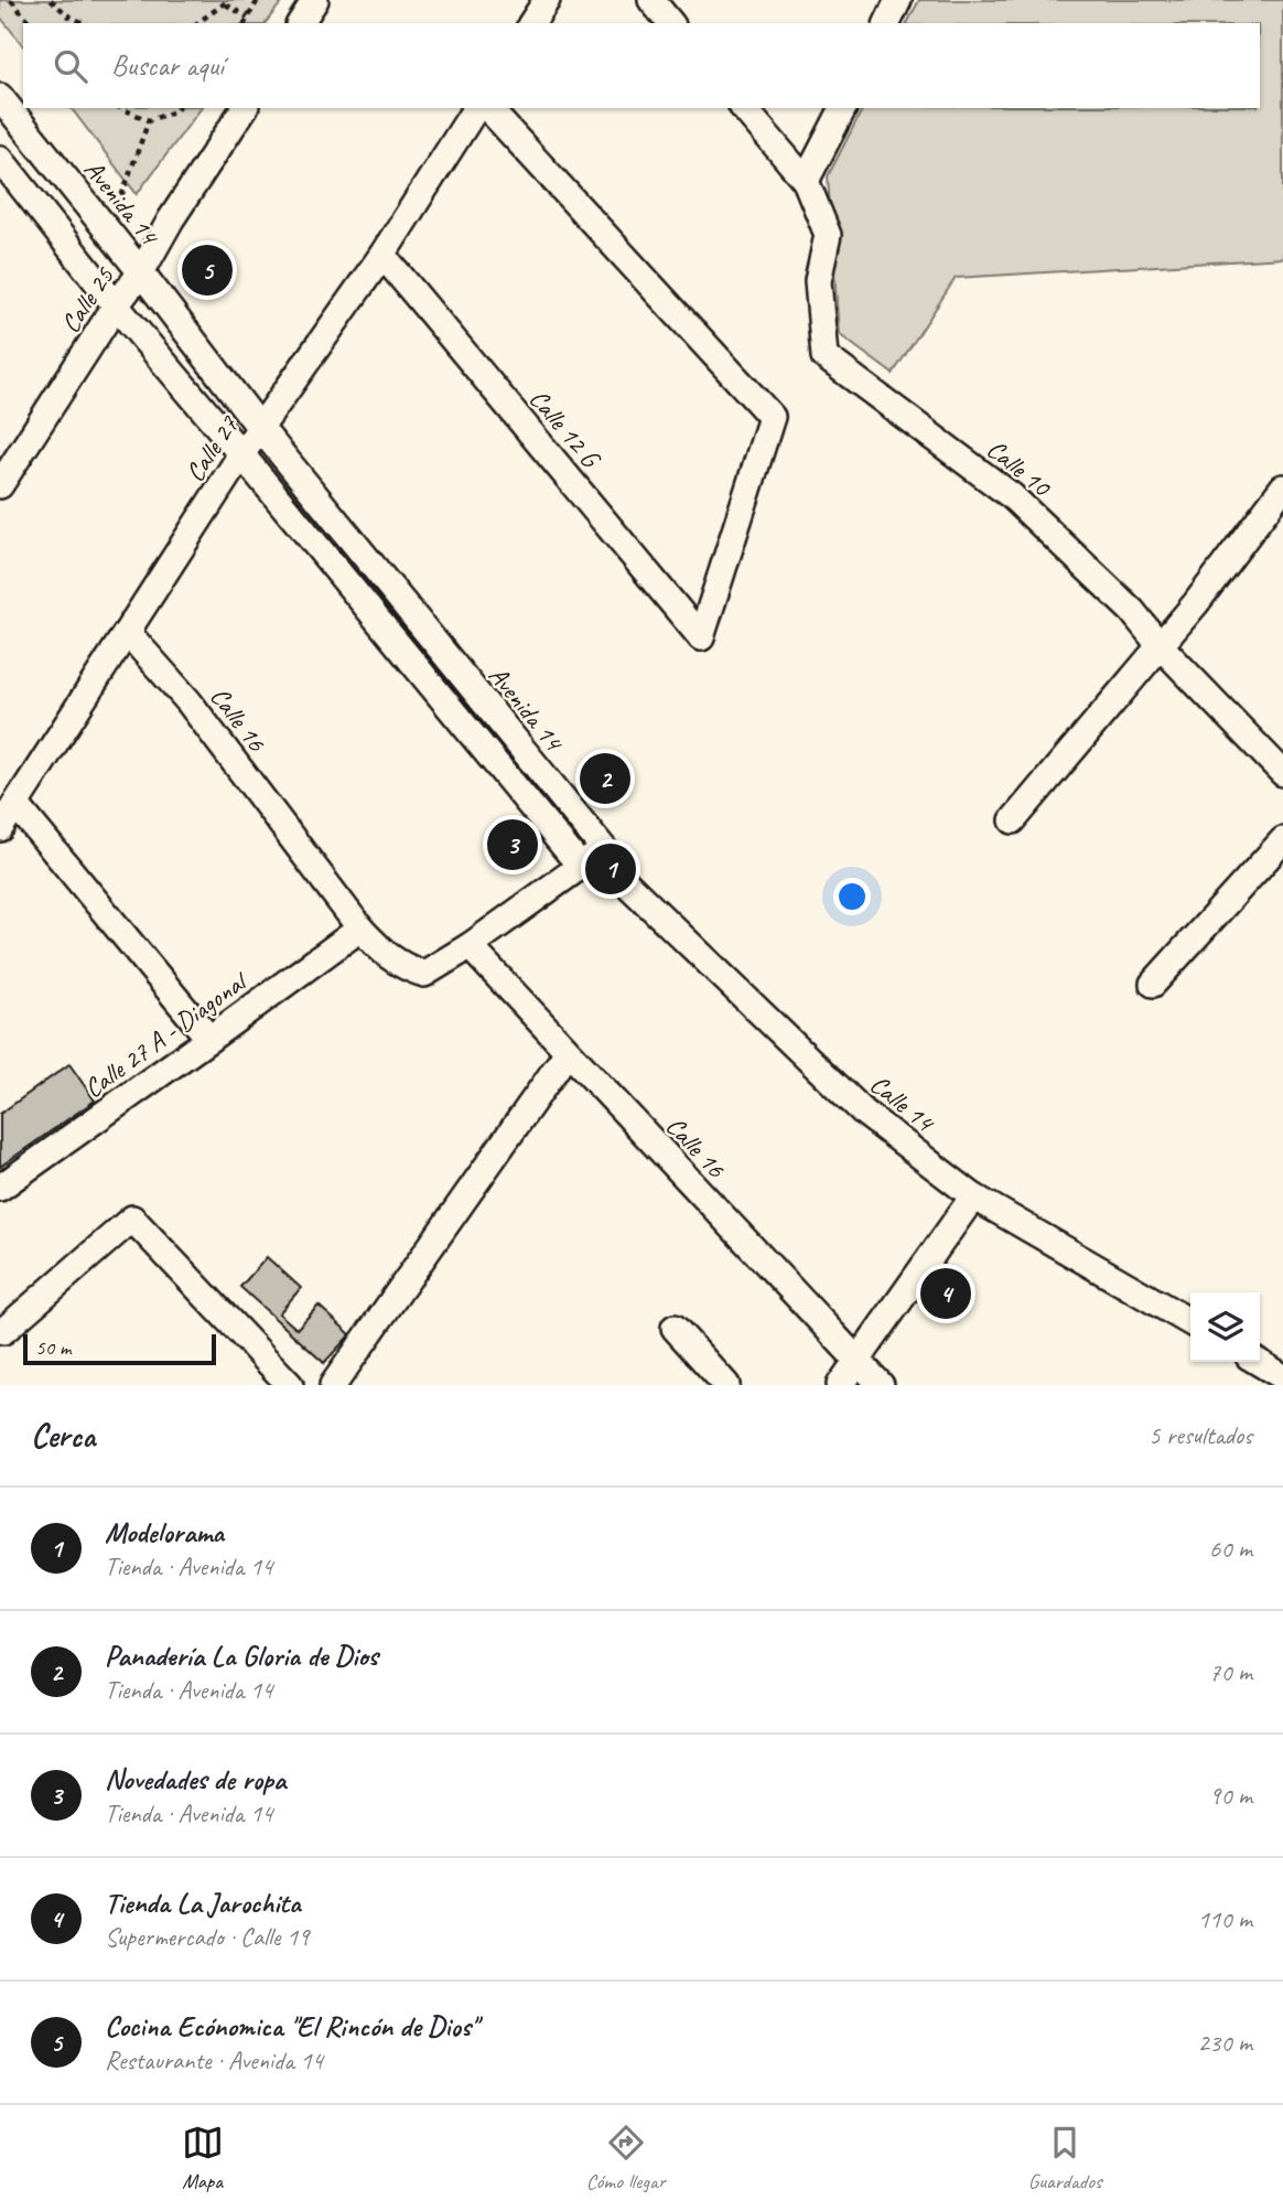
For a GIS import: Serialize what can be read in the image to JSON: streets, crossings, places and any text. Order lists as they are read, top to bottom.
{
  "streets": {
    "street": [
      "Avenida 14",
      "Calle 25",
      "Calle 12 G",
      "Calle 27",
      "Calle 10",
      "Calle 16",
      "Calle 27 A - Diagonal",
      "Calle 14"
    ]
  },
  "crossings": [
    ["Avenida 14", "Calle 25"],
    ["Avenida 14", "Calle 27"],
    ["Avenida 14", "Calle 14"],
    ["Calle 12 G", "Calle 27"],
    ["Calle 27", "Calle 16"],
    ["Calle 16", "Calle 27 A - Diagonal"]
  ],
  "scale_bar": "50 m",
  "page": {
    "search": "Buscar aquí",
    "pins": [
      "5",
      "2",
      "3",
      "1",
      "4"
    ],
    "scale": "50 m",
    "heading": ["Cerca", "5 resultados"],
    "list": [
      {
        "mark": "1",
        "name": "Modelorama",
        "note": "Tienda · Avenida 14",
        "value": "60 m"
      },
      {
        "mark": "2",
        "name": "Panadería La Gloria de Dios",
        "note": "Tienda · Avenida 14",
        "value": "70 m"
      },
      {
        "mark": "3",
        "name": "Novedades de ropa",
        "note": "Tienda · Avenida 14",
        "value": "90 m"
      },
      {
        "mark": "4",
        "name": "Tienda La Jarochita",
        "note": "Supermercado · Calle 19",
        "value": "110 m"
      },
      {
        "mark": "5",
        "name": "Cocina Ecónomica \"El Rincón de Dios\"",
        "note": "Restaurante · Avenida 14",
        "value": "230 m"
      }
    ],
    "nav": ["Mapa", "Cómo llegar", "Guardados"]
  }
}
